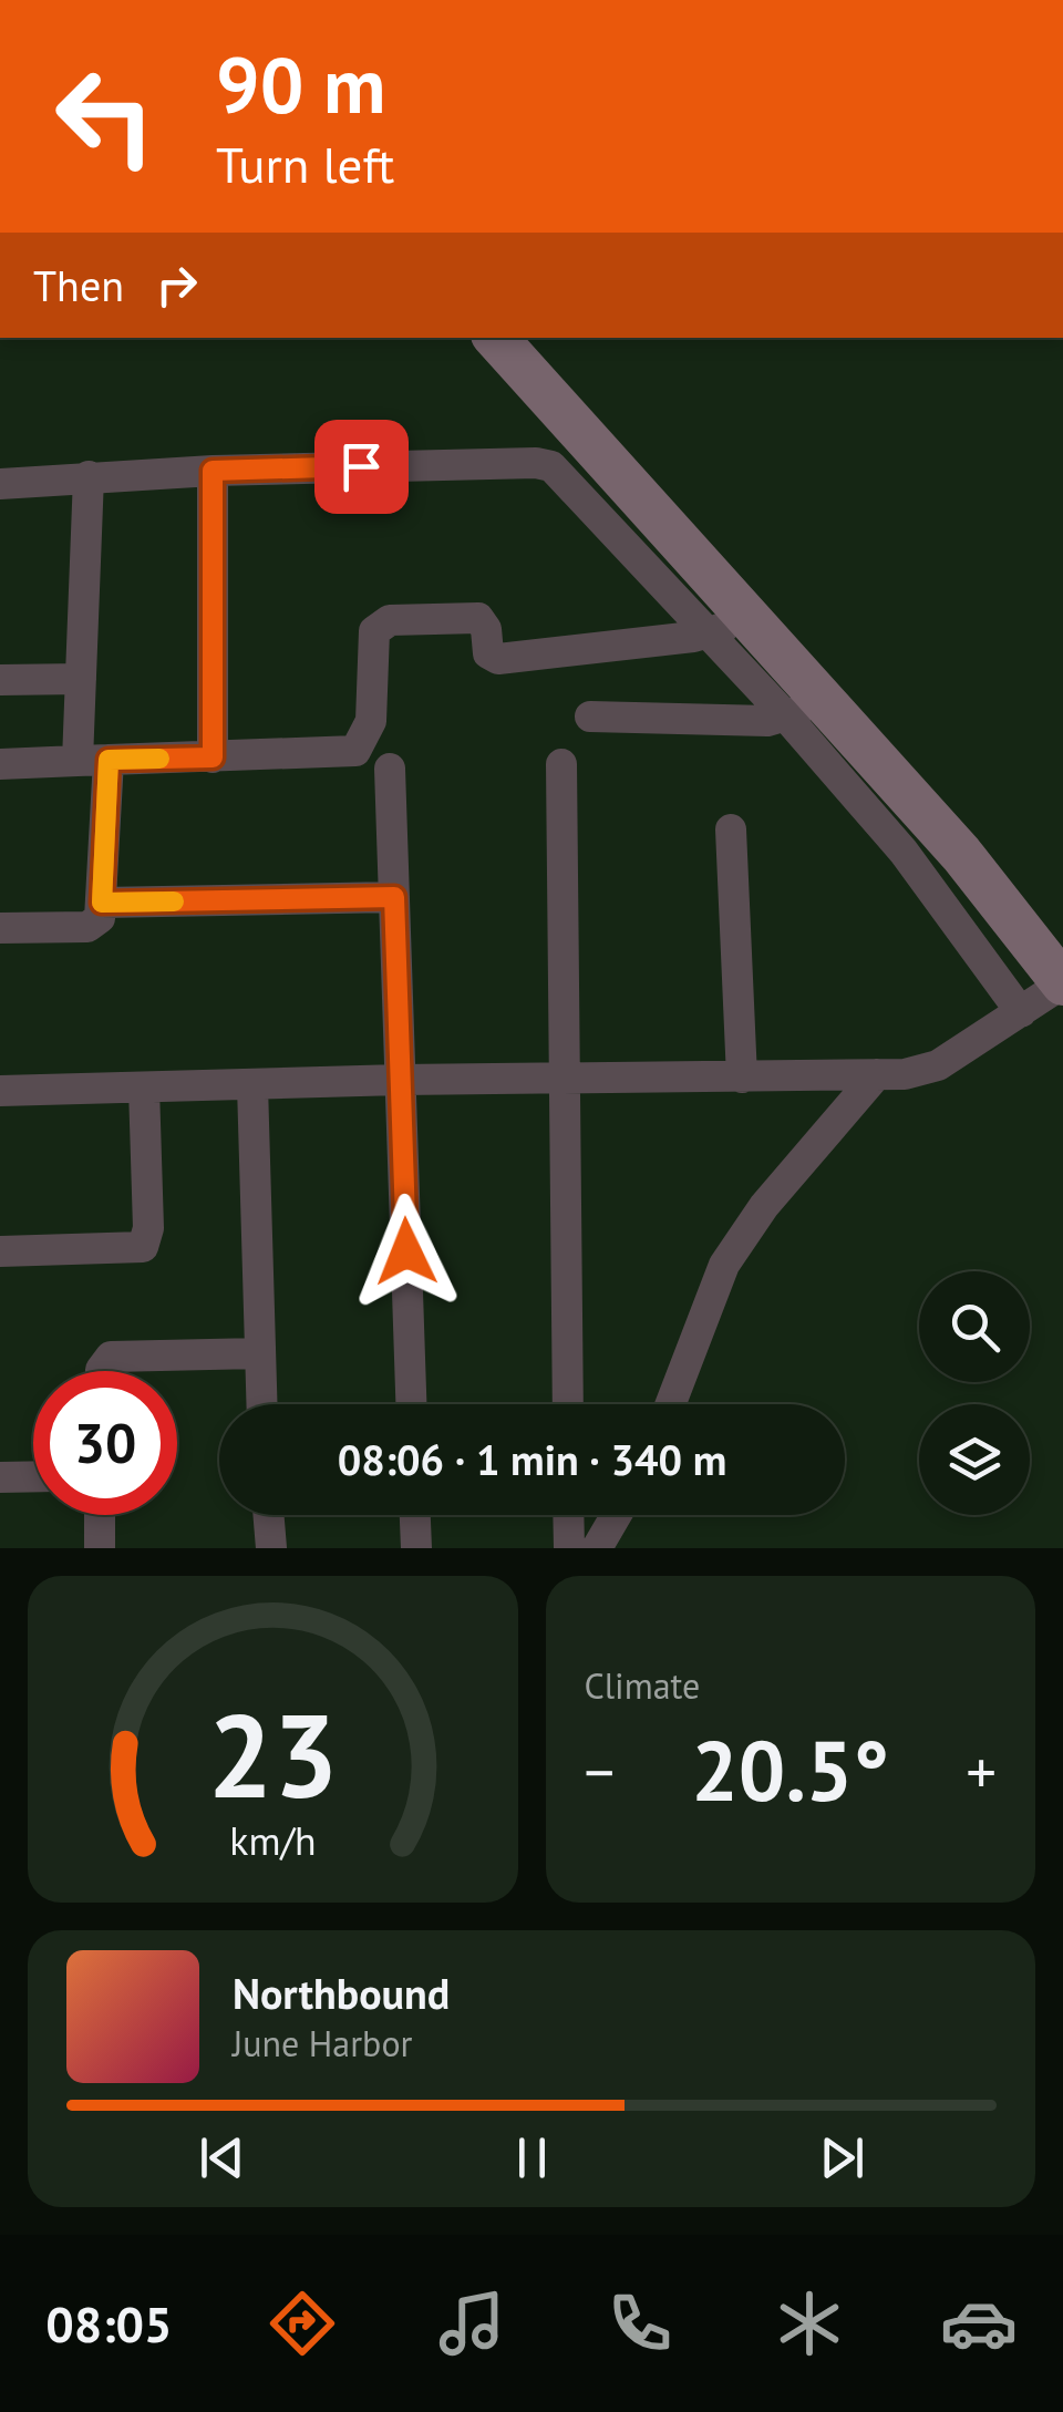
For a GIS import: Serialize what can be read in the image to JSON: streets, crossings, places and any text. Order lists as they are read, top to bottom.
{
  "page": {
    "turn": ["90 m", "Turn left"],
    "then": "Then",
    "limit": "30",
    "trip": "08:06 · 1 min · 340 m",
    "tile": "Climate",
    "heat": ["−", "20.5°", "+"],
    "song": ["Northbound", "June Harbor"],
    "tabs": "08:05",
    "gauge": ["23", "km/h"]
  }
}
